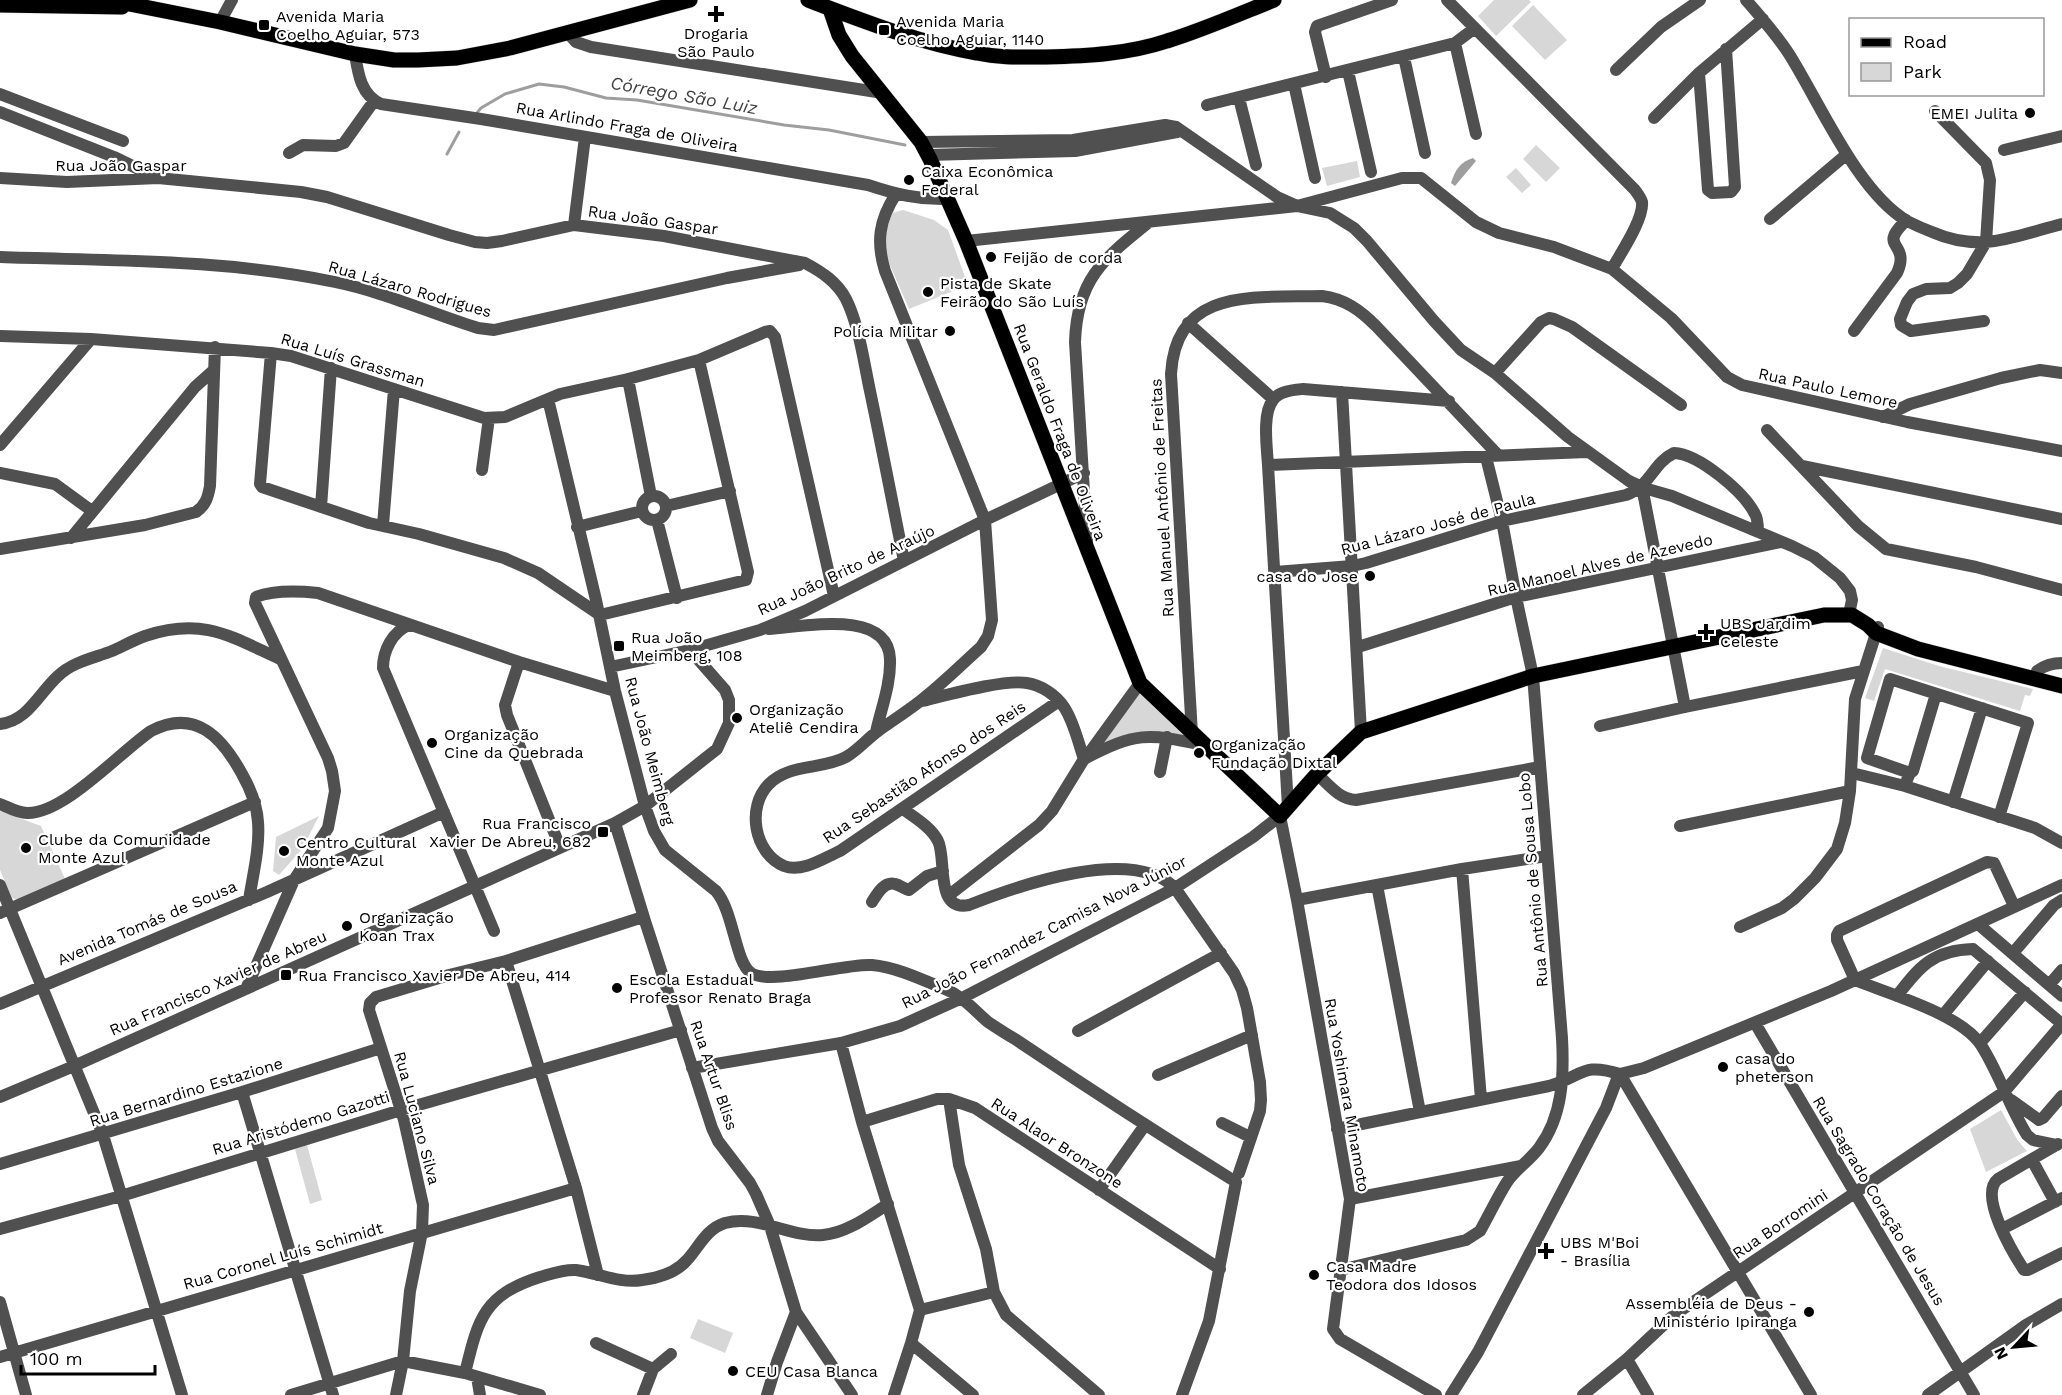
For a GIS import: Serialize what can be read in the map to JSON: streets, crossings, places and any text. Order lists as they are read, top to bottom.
{
  "streets": {
    "main road": ["Rua Geraldo Fraga de Oliveira", "Rua João Fernandez Camisa Nova Júnior"],
    "street": [
      "Rua Arlindo Fraga de Oliveira",
      "Rua João Gaspar",
      "Rua Lázaro Rodrigues",
      "Rua Luís Grassman",
      "Rua Paulo Lemore",
      "Rua Manuel Antônio de Freitas",
      "Rua Lázaro José de Paula",
      "Rua Manoel Alves de Azevedo",
      "Rua João Brito de Araújo",
      "Rua João Meimberg",
      "Rua Sebastião Afonso dos Reis",
      "Rua Antônio de Sousa Lobo",
      "Avenida Tomás de Sousa",
      "Rua Francisco Xavier de Abreu",
      "Rua Artur Bliss",
      "Rua Bernardino Estazione",
      "Rua Yoshimara Minamoto",
      "Rua Luciano Silva",
      "Rua Aristódemo Gazotti",
      "Rua Alaor Bronzone",
      "Rua Sagrado Coração de Jesus",
      "Rua Borromini",
      "Rua Coronel Luís Schimidt"
    ]
  },
  "crossings": [
    ["Rua Arlindo Fraga de Oliveira", "Rua Geraldo Fraga de Oliveira"],
    ["Rua Arlindo Fraga de Oliveira", "Rua Sebastião Afonso dos Reis"],
    ["Rua João Gaspar", "Rua Lázaro Rodrigues"],
    ["Rua João Gaspar", "Rua João Brito de Araújo"],
    ["Rua Luís Grassman", "Rua João Brito de Araújo"],
    ["Rua Luís Grassman", "Rua João Meimberg"],
    ["Rua Geraldo Fraga de Oliveira", "Rua Manuel Antônio de Freitas"],
    ["Rua Geraldo Fraga de Oliveira", "Rua João Brito de Araújo"],
    ["Rua Geraldo Fraga de Oliveira", "Rua João Fernandez Camisa Nova Júnior"],
    ["Rua Geraldo Fraga de Oliveira", "Rua Yoshimara Minamoto"],
    ["Rua Manuel Antônio de Freitas", "Rua Antônio de Sousa Lobo"],
    ["Rua Lázaro José de Paula", "Rua Antônio de Sousa Lobo"],
    ["Rua Lázaro José de Paula", "Rua Yoshimara Minamoto"],
    ["Rua Manoel Alves de Azevedo", "Rua Antônio de Sousa Lobo"],
    ["Rua João Brito de Araújo", "Rua João Meimberg"],
    ["Rua João Brito de Araújo", "Rua Sebastião Afonso dos Reis"],
    ["Rua João Brito de Araújo", "Rua Francisco Xavier de Abreu"],
    ["Rua João Meimberg", "Rua João Fernandez Camisa Nova Júnior"],
    ["Rua João Meimberg", "Rua Francisco Xavier de Abreu"],
    ["Rua Antônio de Sousa Lobo", "Rua João Fernandez Camisa Nova Júnior"],
    ["Rua Antônio de Sousa Lobo", "Rua Yoshimara Minamoto"],
    ["Rua João Fernandez Camisa Nova Júnior", "Rua Artur Bliss"],
    ["Rua João Fernandez Camisa Nova Júnior", "Rua Yoshimara Minamoto"],
    ["Rua Francisco Xavier de Abreu", "Rua Artur Bliss"],
    ["Rua Artur Bliss", "Rua Aristódemo Gazotti"],
    ["Rua Bernardino Estazione", "Rua Luciano Silva"],
    ["Rua Luciano Silva", "Rua Aristódemo Gazotti"],
    ["Rua Luciano Silva", "Rua Coronel Luís Schimidt"],
    ["Rua Sagrado Coração de Jesus", "Rua Borromini"]
  ],
  "water": ["Córrego São Luiz"],
  "places": {
    "health": ["Drogaria São Paulo", "UBS Jardim Celeste", "UBS M'Boi - Brasília"],
    "transit": [
      "Avenida Maria Coelho Aguiar, 573",
      "Avenida Maria Coelho Aguiar, 1140",
      "Rua João Meimberg, 108",
      "Rua Francisco Xavier De Abreu, 682",
      "Rua Francisco Xavier De Abreu, 414"
    ],
    "other": [
      "EMEI Julita",
      "Caixa Econômica Federal",
      "Feijão de corda",
      "Pista de Skate Feirão do São Luís",
      "Polícia Militar",
      "casa do Jose",
      "Organização Ateliê Cendira",
      "Organização Cine da Quebrada",
      "Organização Fundação Dixtal",
      "Clube da Comunidade Monte Azul",
      "Centro Cultural Monte Azul",
      "Organização Koan Trax",
      "Escola Estadual Professor Renato Braga",
      "casa do pheterson",
      "Casa Madre Teodora dos Idosos",
      "Assembléia de Deus - Ministério Ipiranga",
      "CEU Casa Blanca"
    ]
  },
  "legend": ["Road", "Park"],
  "scale_bar": "100 m",
  "north": "bottom left"
}
